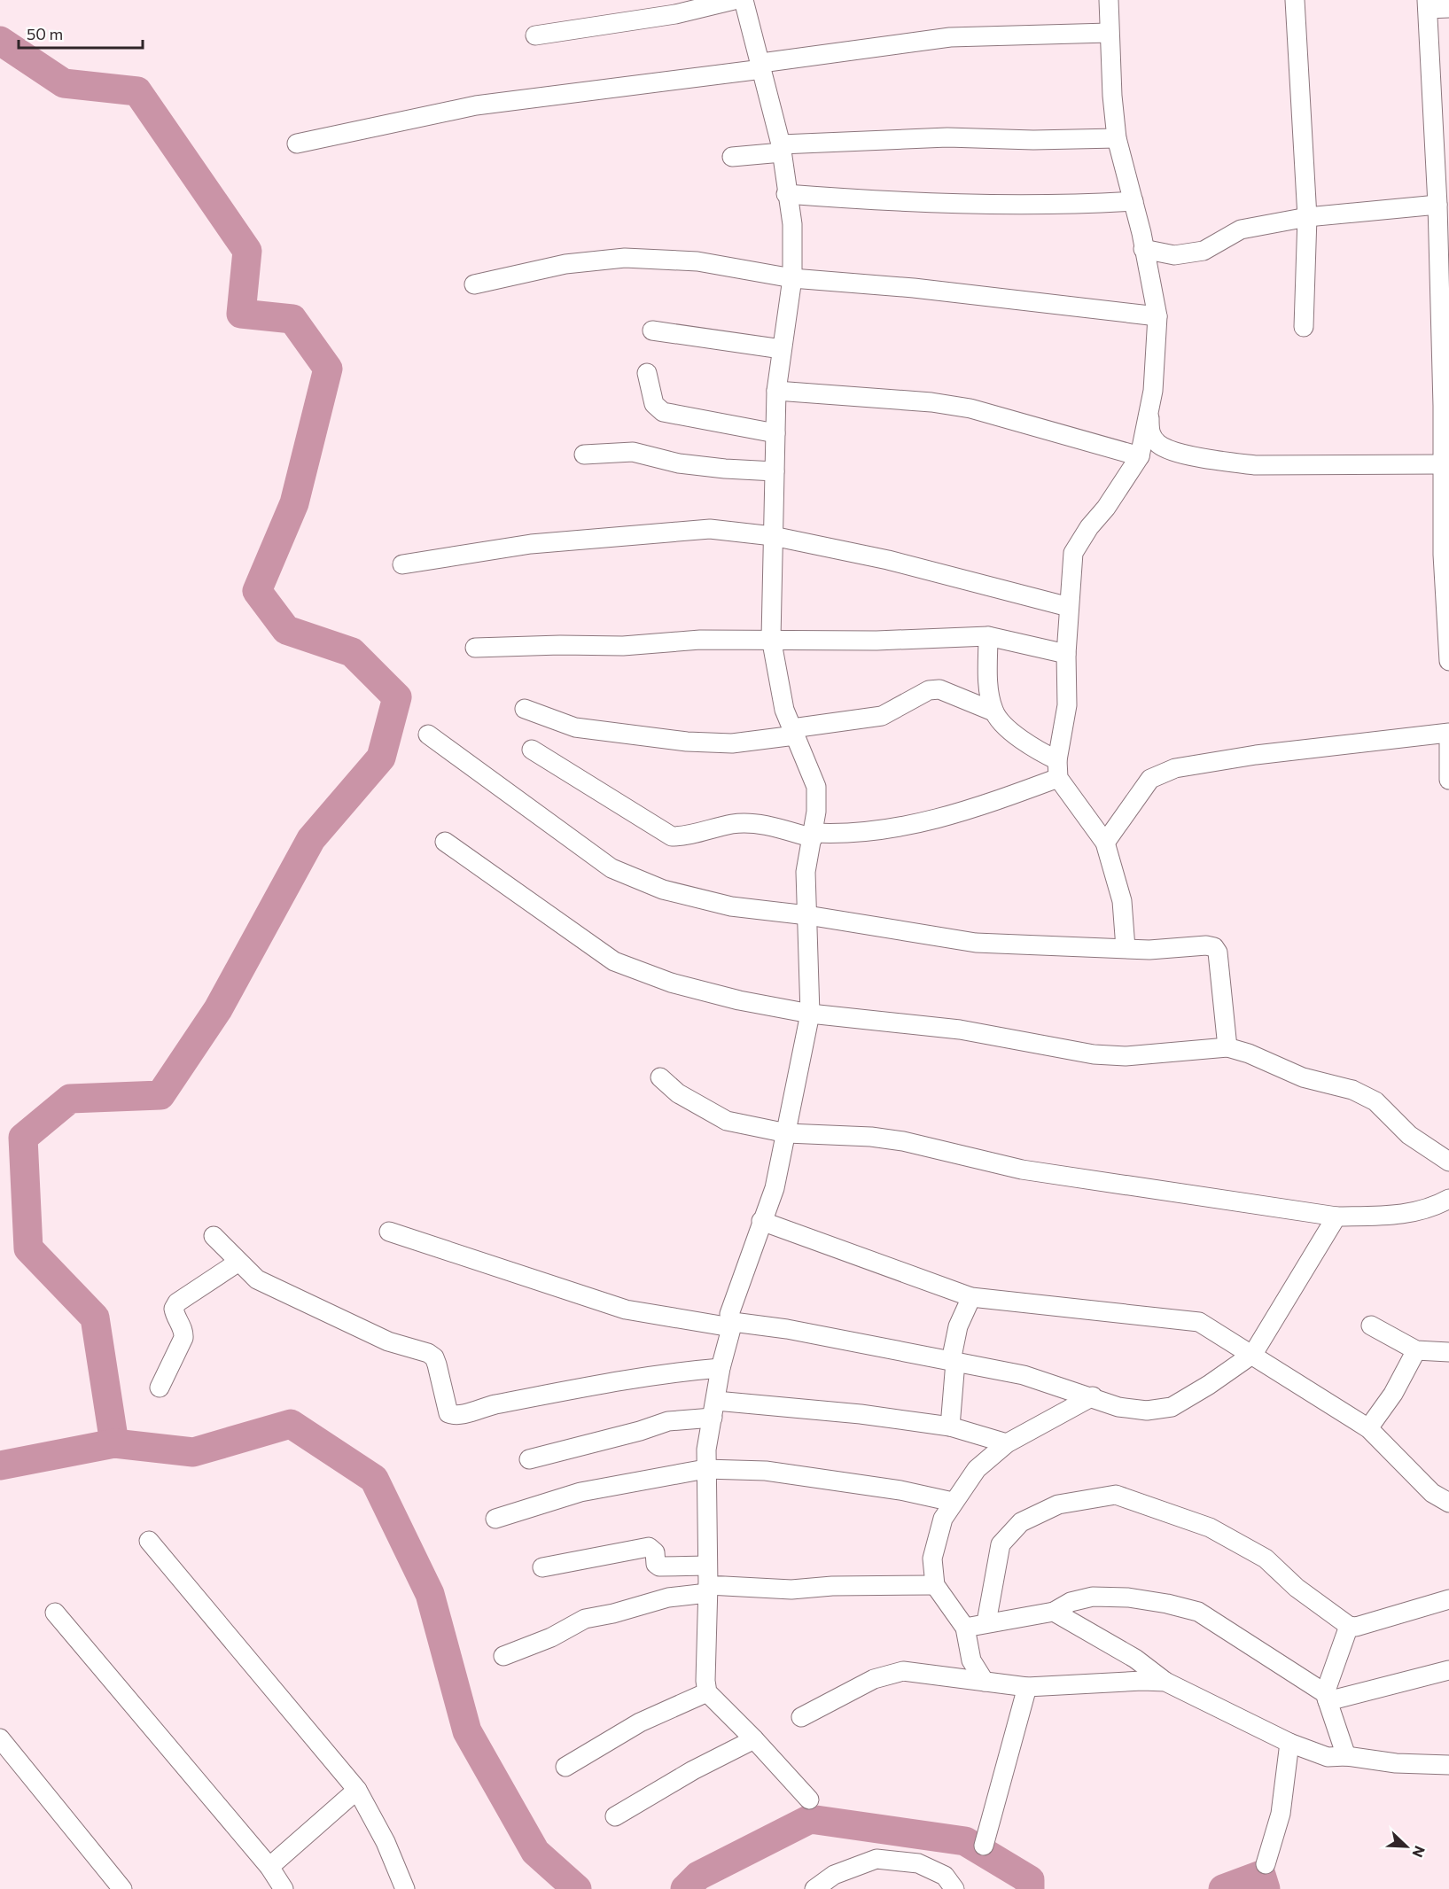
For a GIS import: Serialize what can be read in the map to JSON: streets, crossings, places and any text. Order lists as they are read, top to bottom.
{
  "scale_bar": "50 m",
  "north": "bottom right"
}
